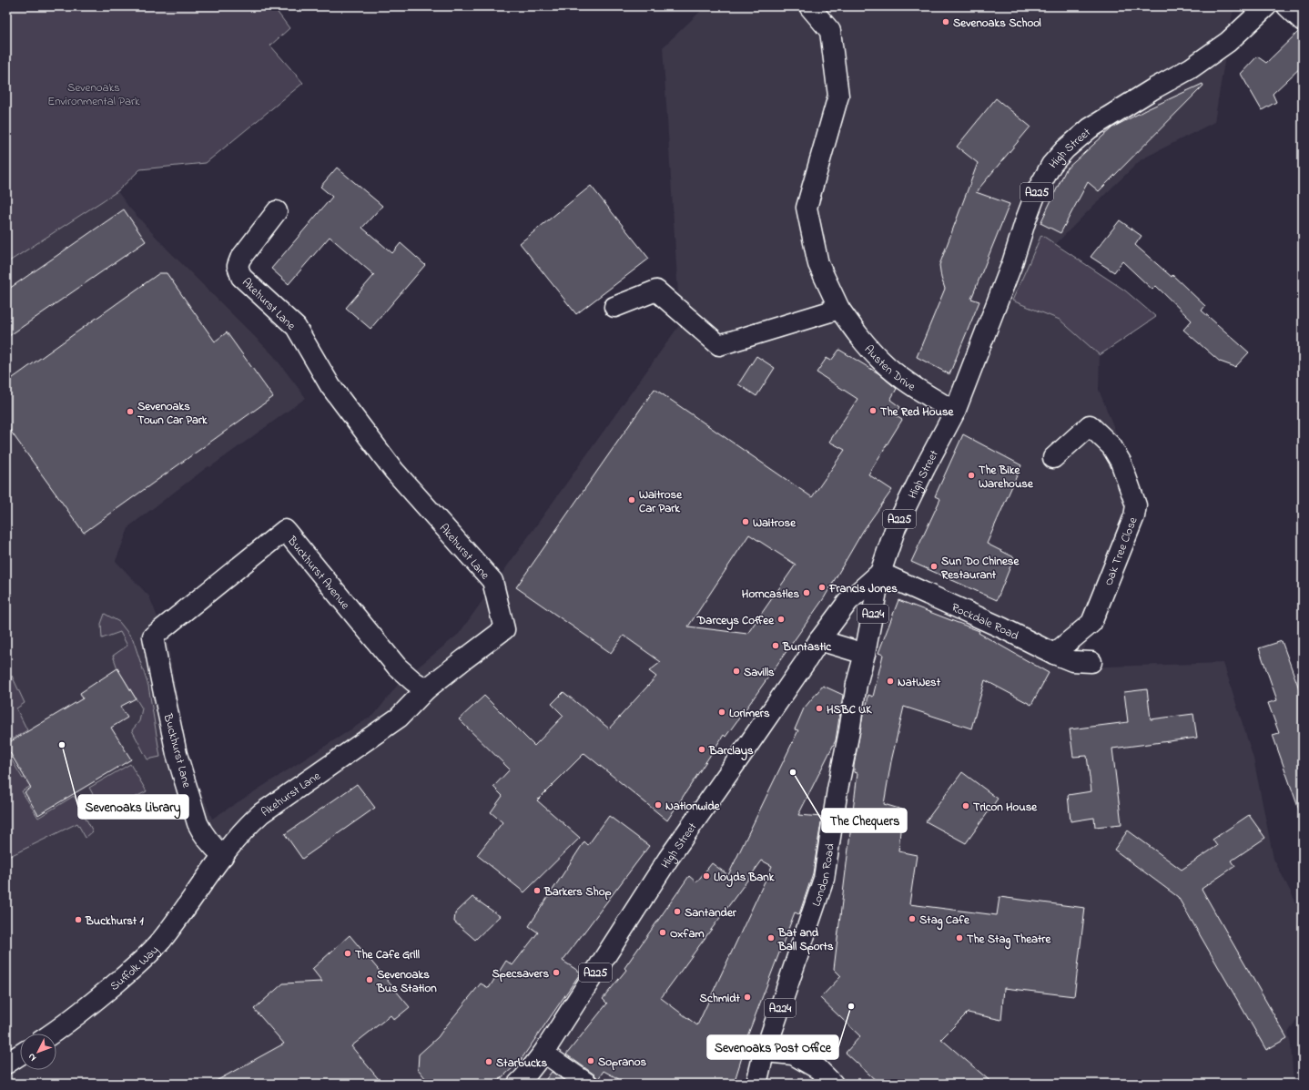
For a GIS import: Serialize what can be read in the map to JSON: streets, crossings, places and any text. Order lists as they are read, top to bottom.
{
  "streets": {
    "street": [
      "High Street",
      "A225",
      "Akehurst Lane",
      "Austen Drive",
      "Oak Tree Close",
      "Buckhurst Avenue",
      "A224",
      "Rockdale Road",
      "Buckhurst Lane",
      "London Road",
      "Suffolk Way"
    ]
  },
  "crossings": [
    ["High Street", "Austen Drive"],
    ["High Street", "Rockdale Road"],
    ["High Street", "London Road"],
    ["Akehurst Lane", "Buckhurst Avenue"],
    ["Akehurst Lane", "Buckhurst Lane"],
    ["Akehurst Lane", "Suffolk Way"],
    ["Oak Tree Close", "Rockdale Road"],
    ["Buckhurst Avenue", "Buckhurst Lane"],
    ["Rockdale Road", "London Road"]
  ],
  "parks": ["Sevenoaks Environmental Park"],
  "places": [
    "Sevenoaks School",
    "The Red House",
    "Sevenoaks Town Car Park",
    "The Bike Warehouse",
    "Waitrose Car Park",
    "Waitrose",
    "Sun Do Chinese Restaurant",
    "Francis Jones",
    "Horncastles",
    "Darceys Coffee",
    "Buntastic",
    "Savills",
    "NatWest",
    "HSBC UK",
    "Lorimers",
    "Sevenoaks Library",
    "Barclays",
    "The Chequers",
    "Nationwide",
    "Tricon House",
    "Lloyds Bank",
    "Barkers Shop",
    "Santander",
    "Stag Cafe",
    "Buckhurst 1",
    "Oxfam",
    "Bat and Ball Sports",
    "The Stag Theatre",
    "The Cafe Grill",
    "Specsavers",
    "Sevenoaks Bus Station",
    "Schmidt",
    "Sevenoaks Post Office",
    "Sopranos",
    "Starbucks"
  ],
  "north": "bottom left"
}
